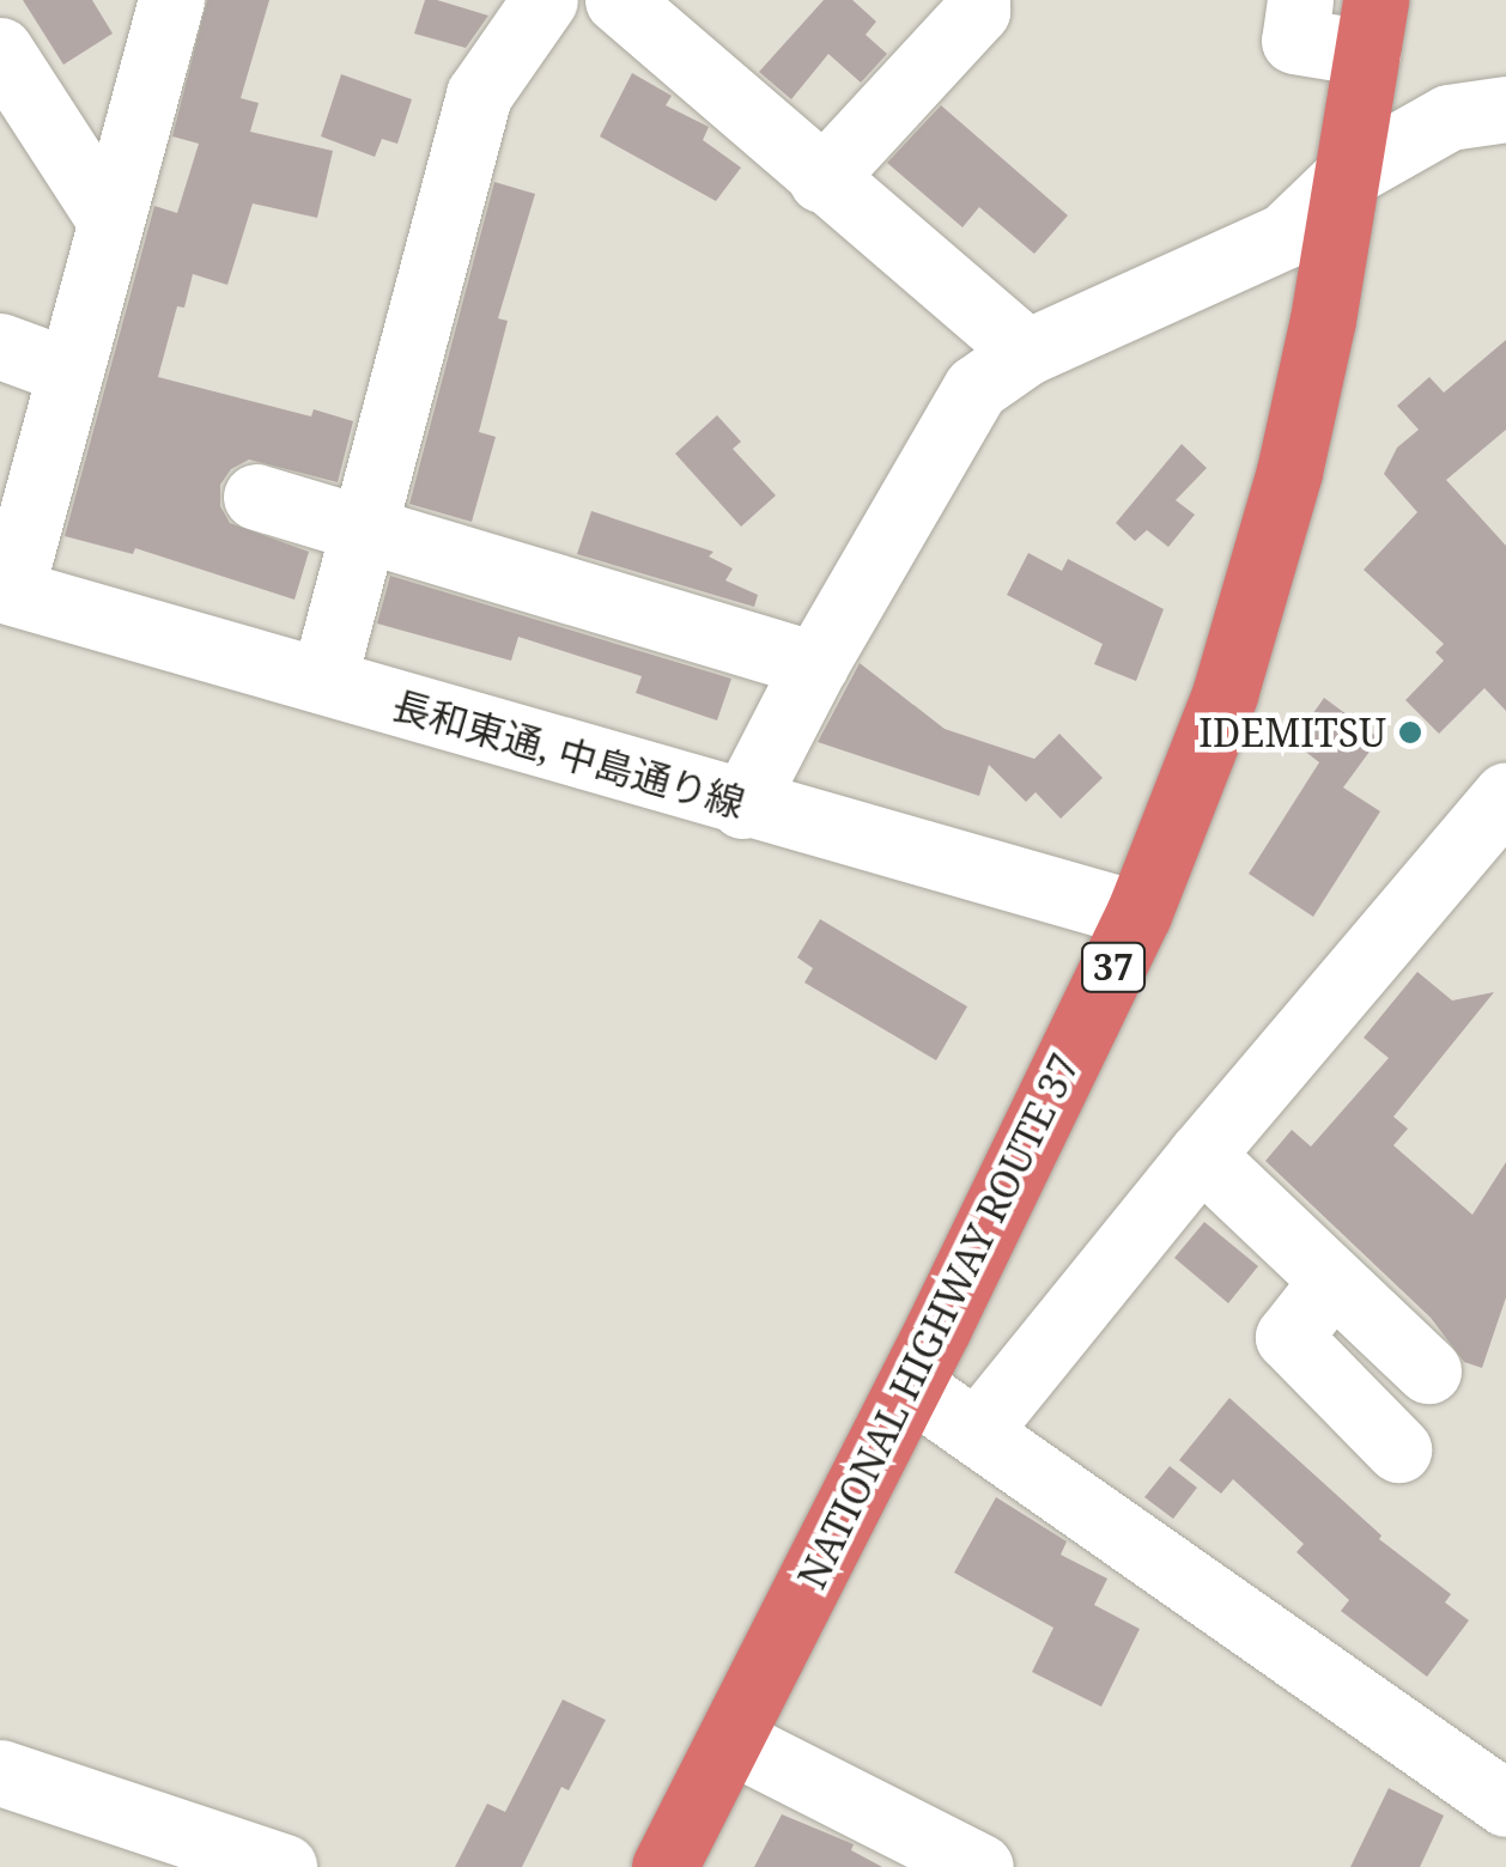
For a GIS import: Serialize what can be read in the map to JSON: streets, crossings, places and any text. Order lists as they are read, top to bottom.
{
  "streets": {
    "highway": ["37", "NATIONAL HIGHWAY ROUTE 37"],
    "street": ["長和東通, 中島通り線"]
  },
  "crossings": [
    ["長和東通, 中島通り線", "NATIONAL HIGHWAY ROUTE 37"]
  ],
  "places": ["IDEMITSU"]
}
